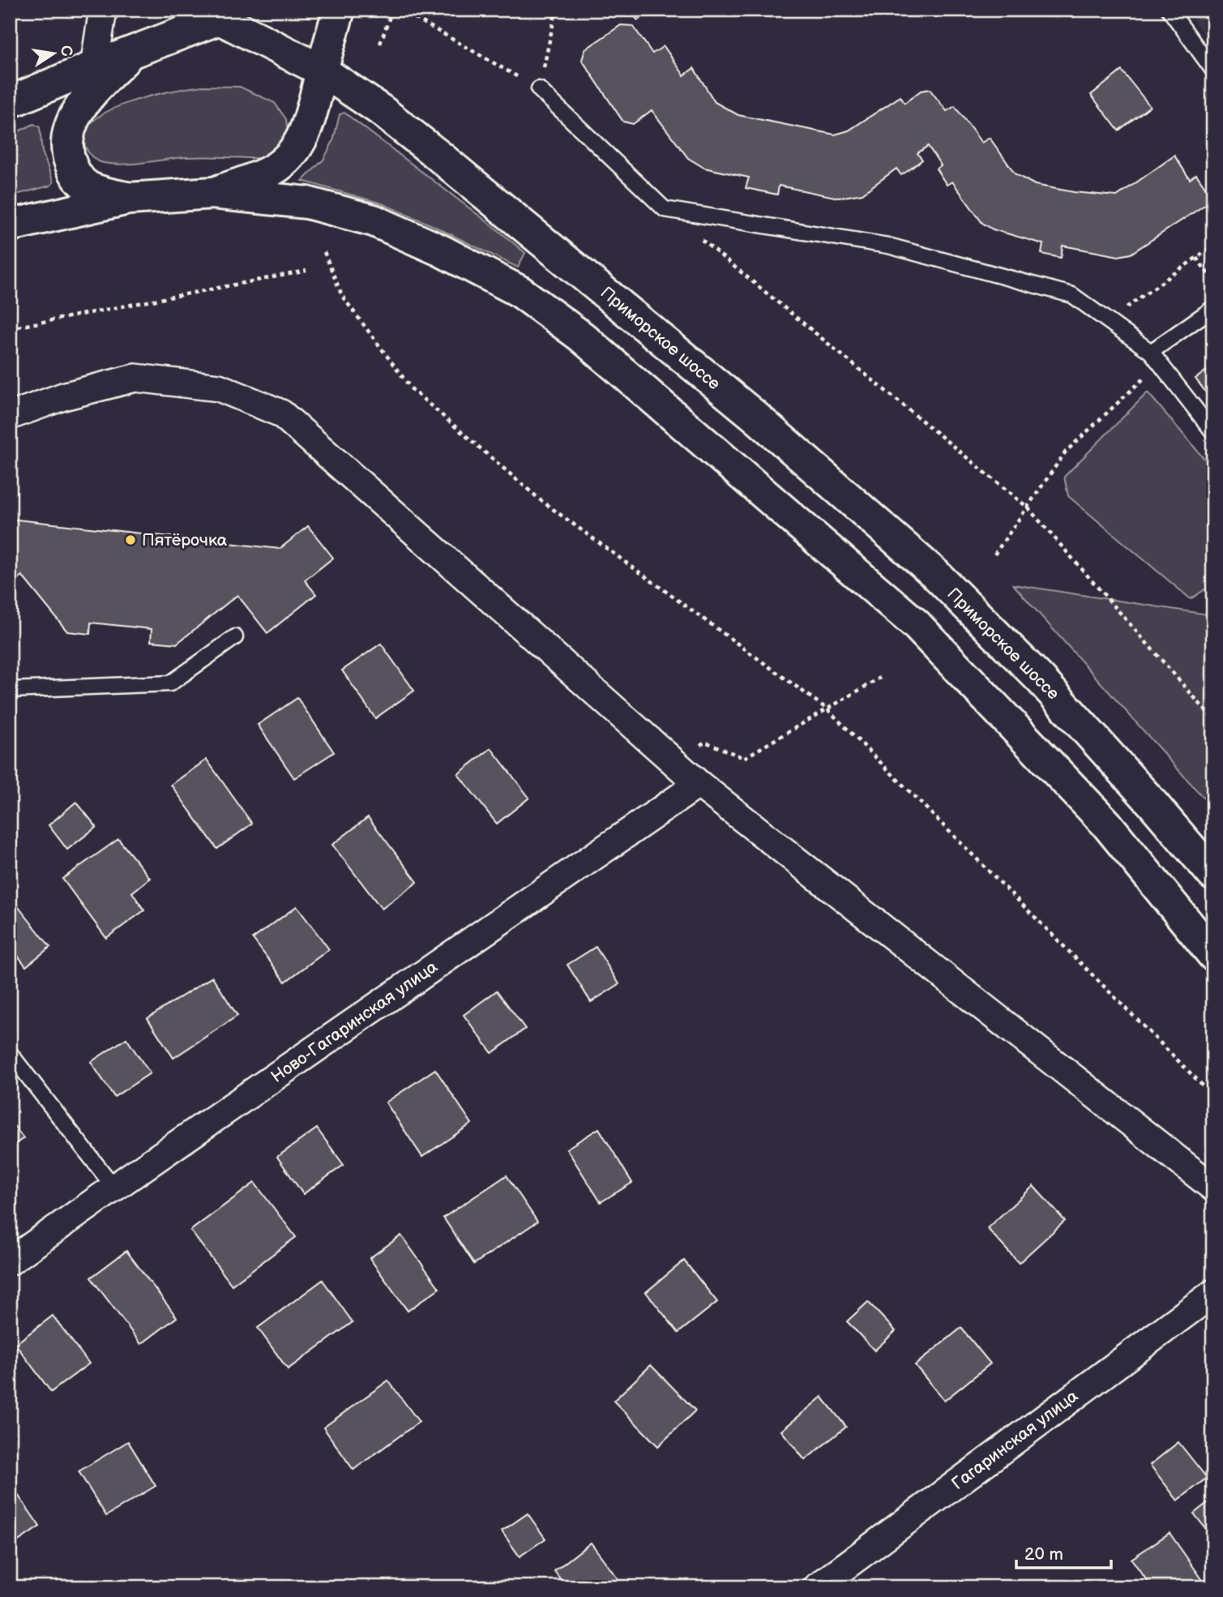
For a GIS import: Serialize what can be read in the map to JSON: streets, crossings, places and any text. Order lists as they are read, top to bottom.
{
  "streets": {
    "main road": ["Приморское шоссе"],
    "street": ["Ново-Гагаринская улица", "Гагаринская улица"]
  },
  "places": ["Пятёрочка"],
  "scale_bar": "20 m",
  "north": "right"
}
